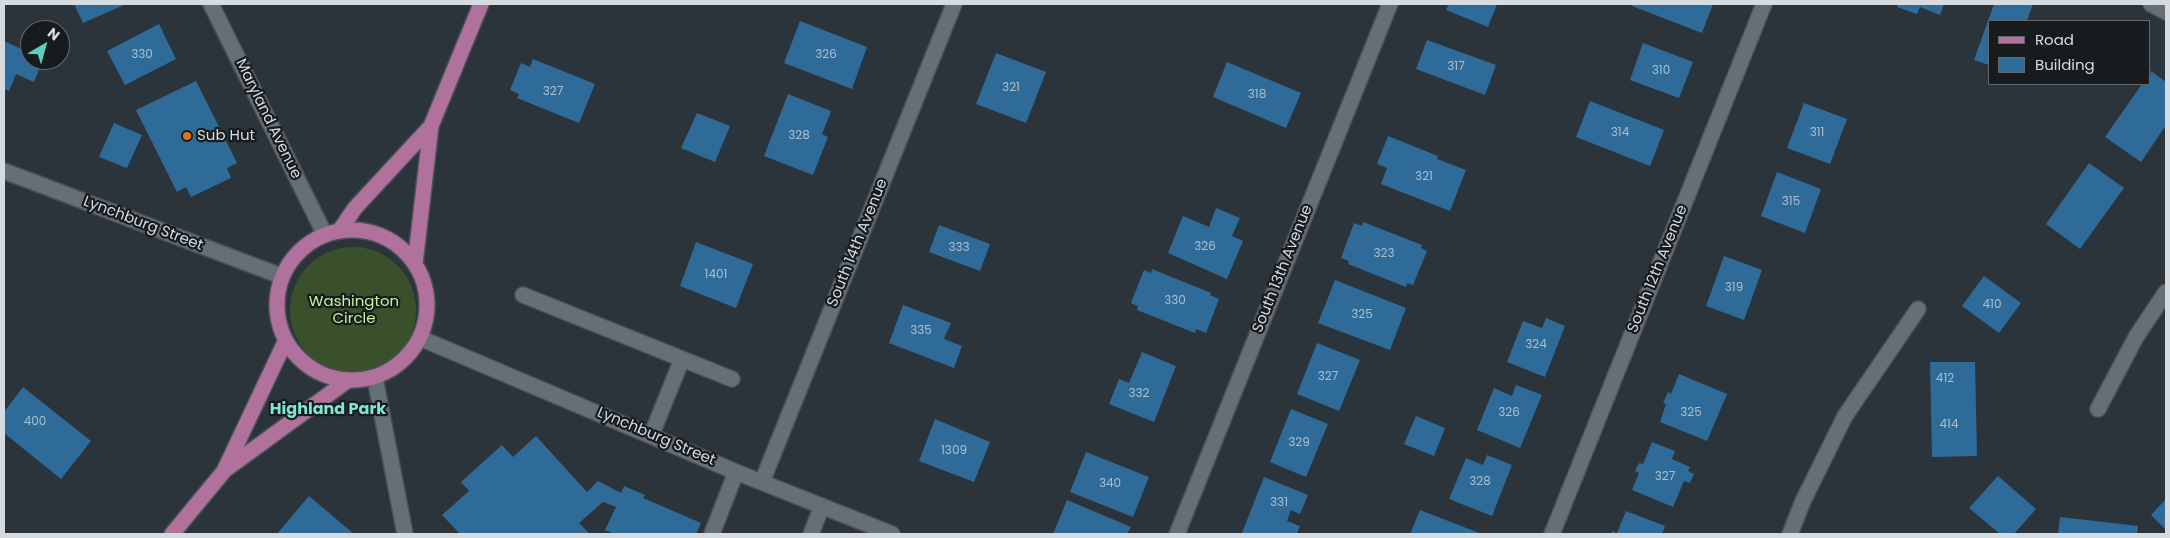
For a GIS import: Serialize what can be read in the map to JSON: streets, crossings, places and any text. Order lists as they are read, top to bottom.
{
  "streets": {
    "street": [
      "Maryland Avenue",
      "Lynchburg Street",
      "South 14th Avenue",
      "South 13th Avenue",
      "South 12th Avenue"
    ]
  },
  "crossings": [
    ["Maryland Avenue", "Lynchburg Street"],
    ["Lynchburg Street", "South 14th Avenue"]
  ],
  "districts": ["Highland Park"],
  "parks": ["Washington Circle"],
  "places": ["Sub Hut"],
  "house_numbers": [
    "330",
    "326",
    "317",
    "310",
    "321",
    "327",
    "318",
    "314",
    "311",
    "328",
    "321",
    "315",
    "326",
    "333",
    "323",
    "1401",
    "319",
    "330",
    "410",
    "325",
    "335",
    "324",
    "327",
    "412",
    "332",
    "326",
    "325",
    "400",
    "414",
    "329",
    "1309",
    "327",
    "328",
    "340",
    "331"
  ],
  "legend": ["Road", "Building"],
  "north": "top right"
}
